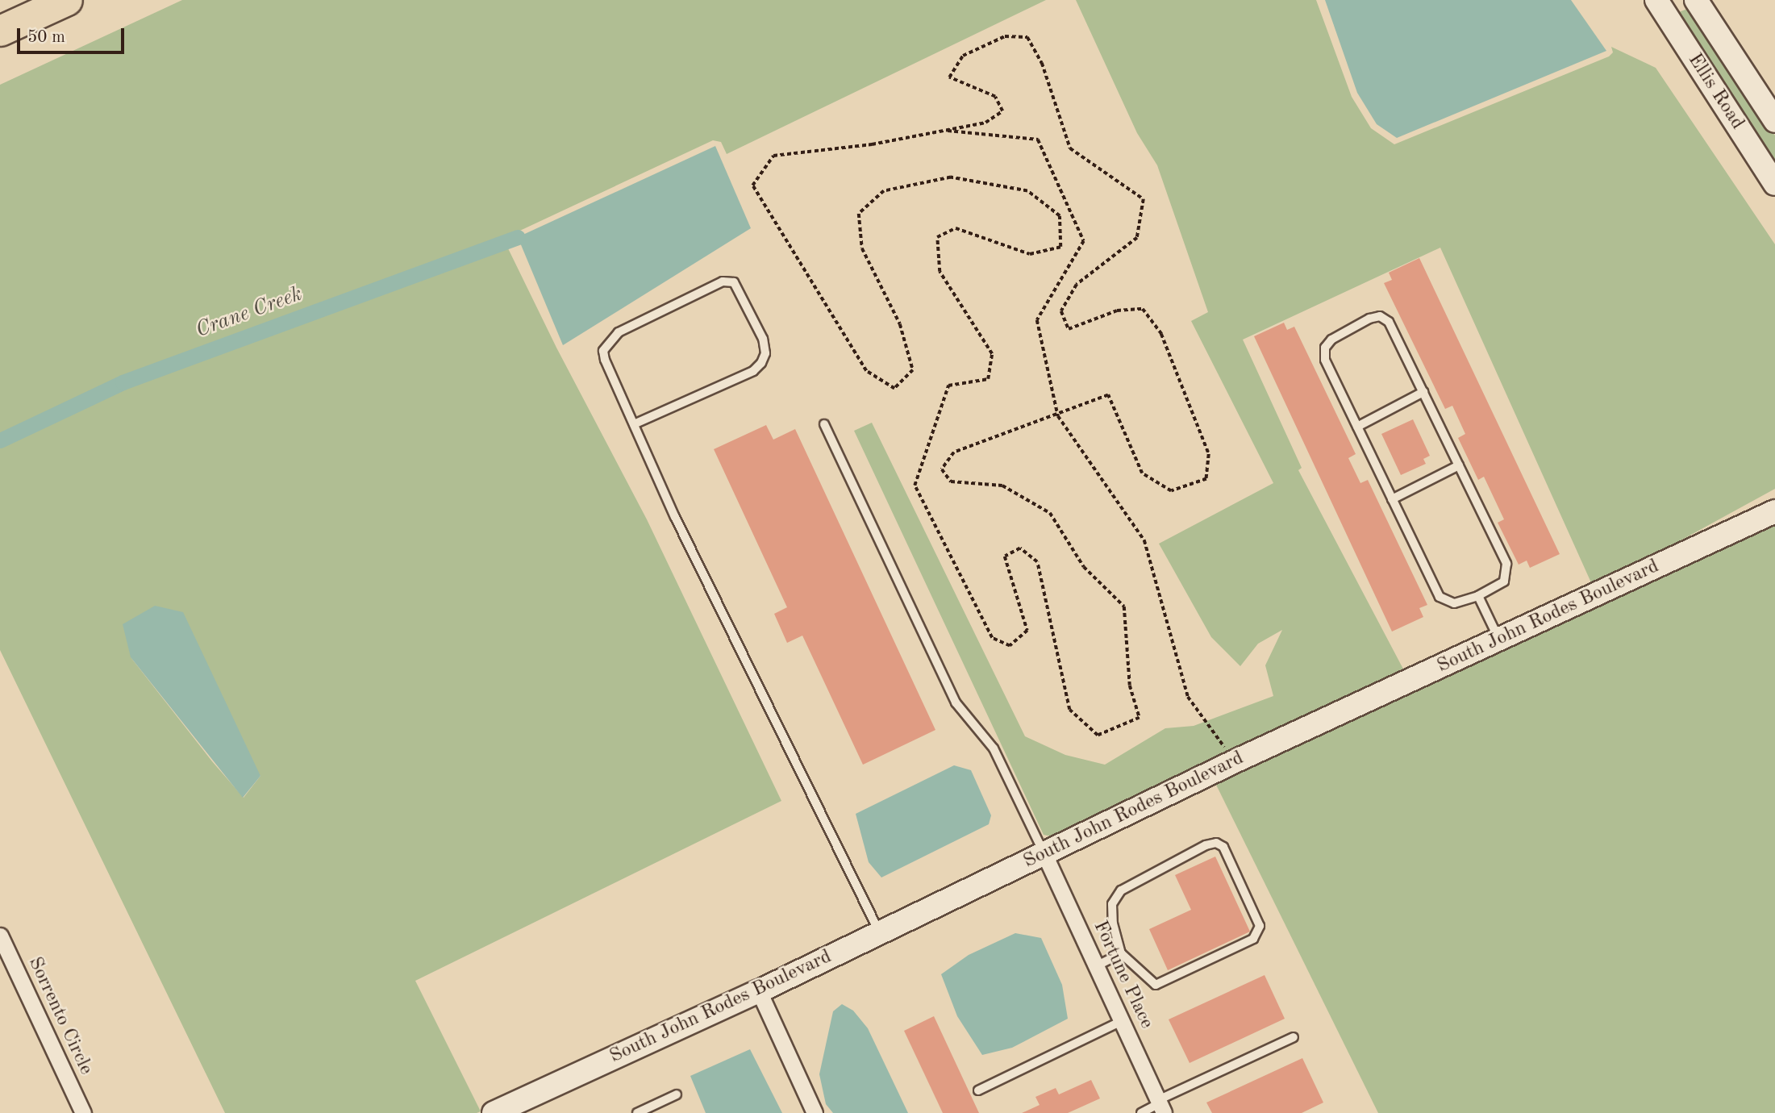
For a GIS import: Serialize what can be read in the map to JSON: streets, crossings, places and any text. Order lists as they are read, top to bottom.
{
  "streets": {
    "main road": ["Ellis Road", "South John Rodes Boulevard"],
    "street": ["Fortune Place", "Sorrento Circle"]
  },
  "crossings": [
    ["South John Rodes Boulevard", "Fortune Place"]
  ],
  "water": ["Crane Creek"],
  "scale_bar": "50 m"
}
